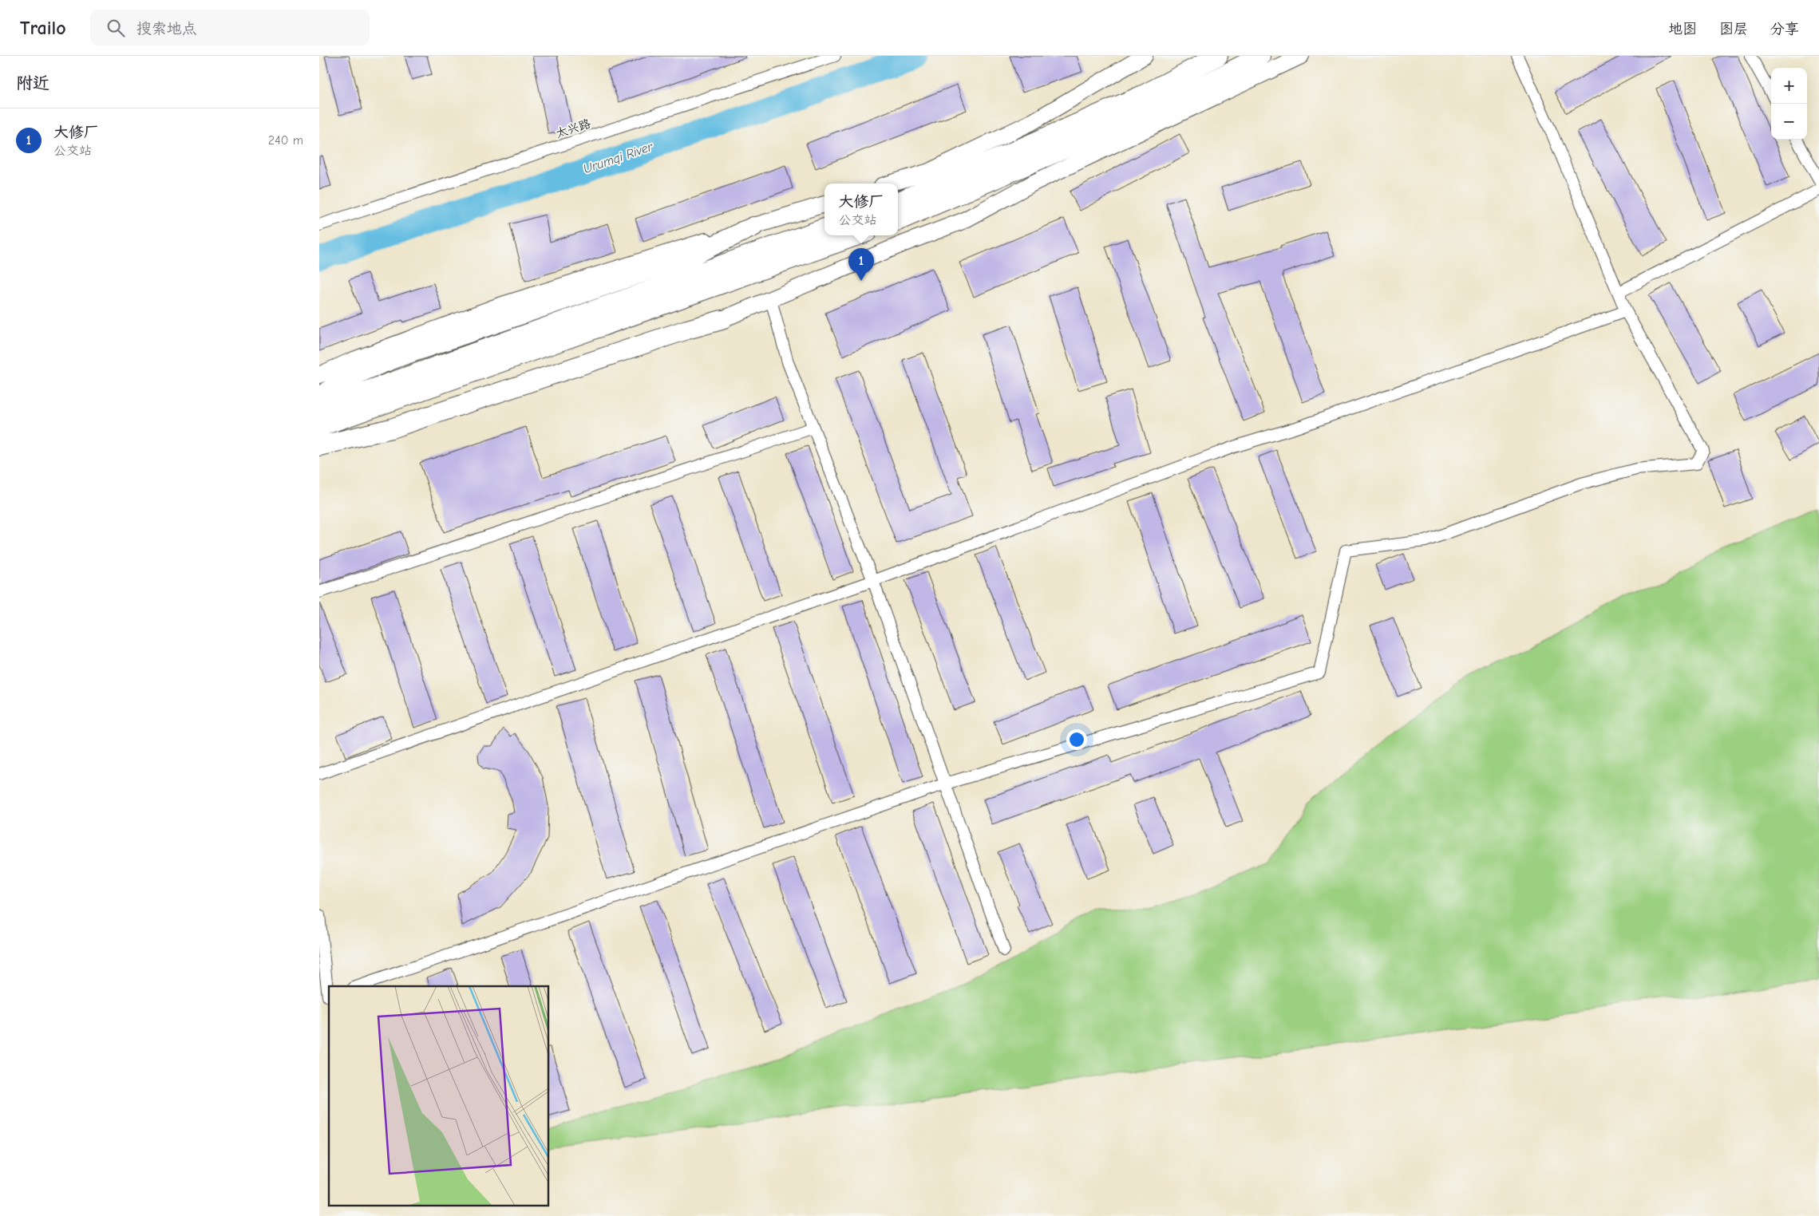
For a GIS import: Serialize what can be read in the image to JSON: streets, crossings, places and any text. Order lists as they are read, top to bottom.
{
  "streets": {
    "street": ["太兴路"]
  },
  "water": ["Urumqi River"],
  "page": {
    "header": "Trailo",
    "search": "搜索地点",
    "nav": ["地图", "图层", "分享"],
    "heading": "附近",
    "map_buttons": ["+", "−"],
    "list": [
      {
        "mark": "1",
        "name": "大修厂",
        "note": "公交站",
        "value": "240 m"
      }
    ],
    "popup": ["大修厂", "公交站"],
    "pins": "1"
  }
}
